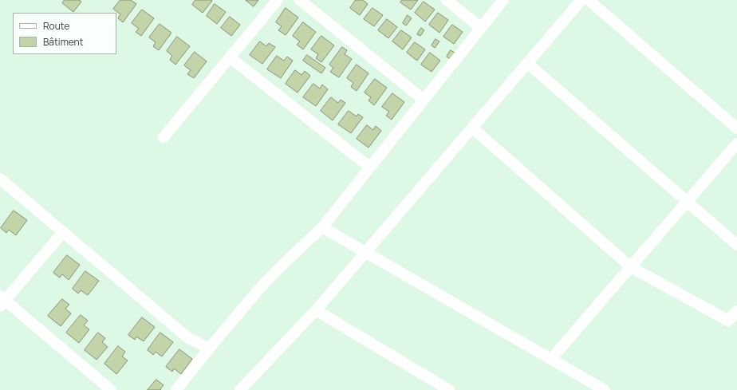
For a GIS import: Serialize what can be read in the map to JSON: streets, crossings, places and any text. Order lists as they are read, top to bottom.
{
  "legend": ["Route", "Bâtiment"]
}
